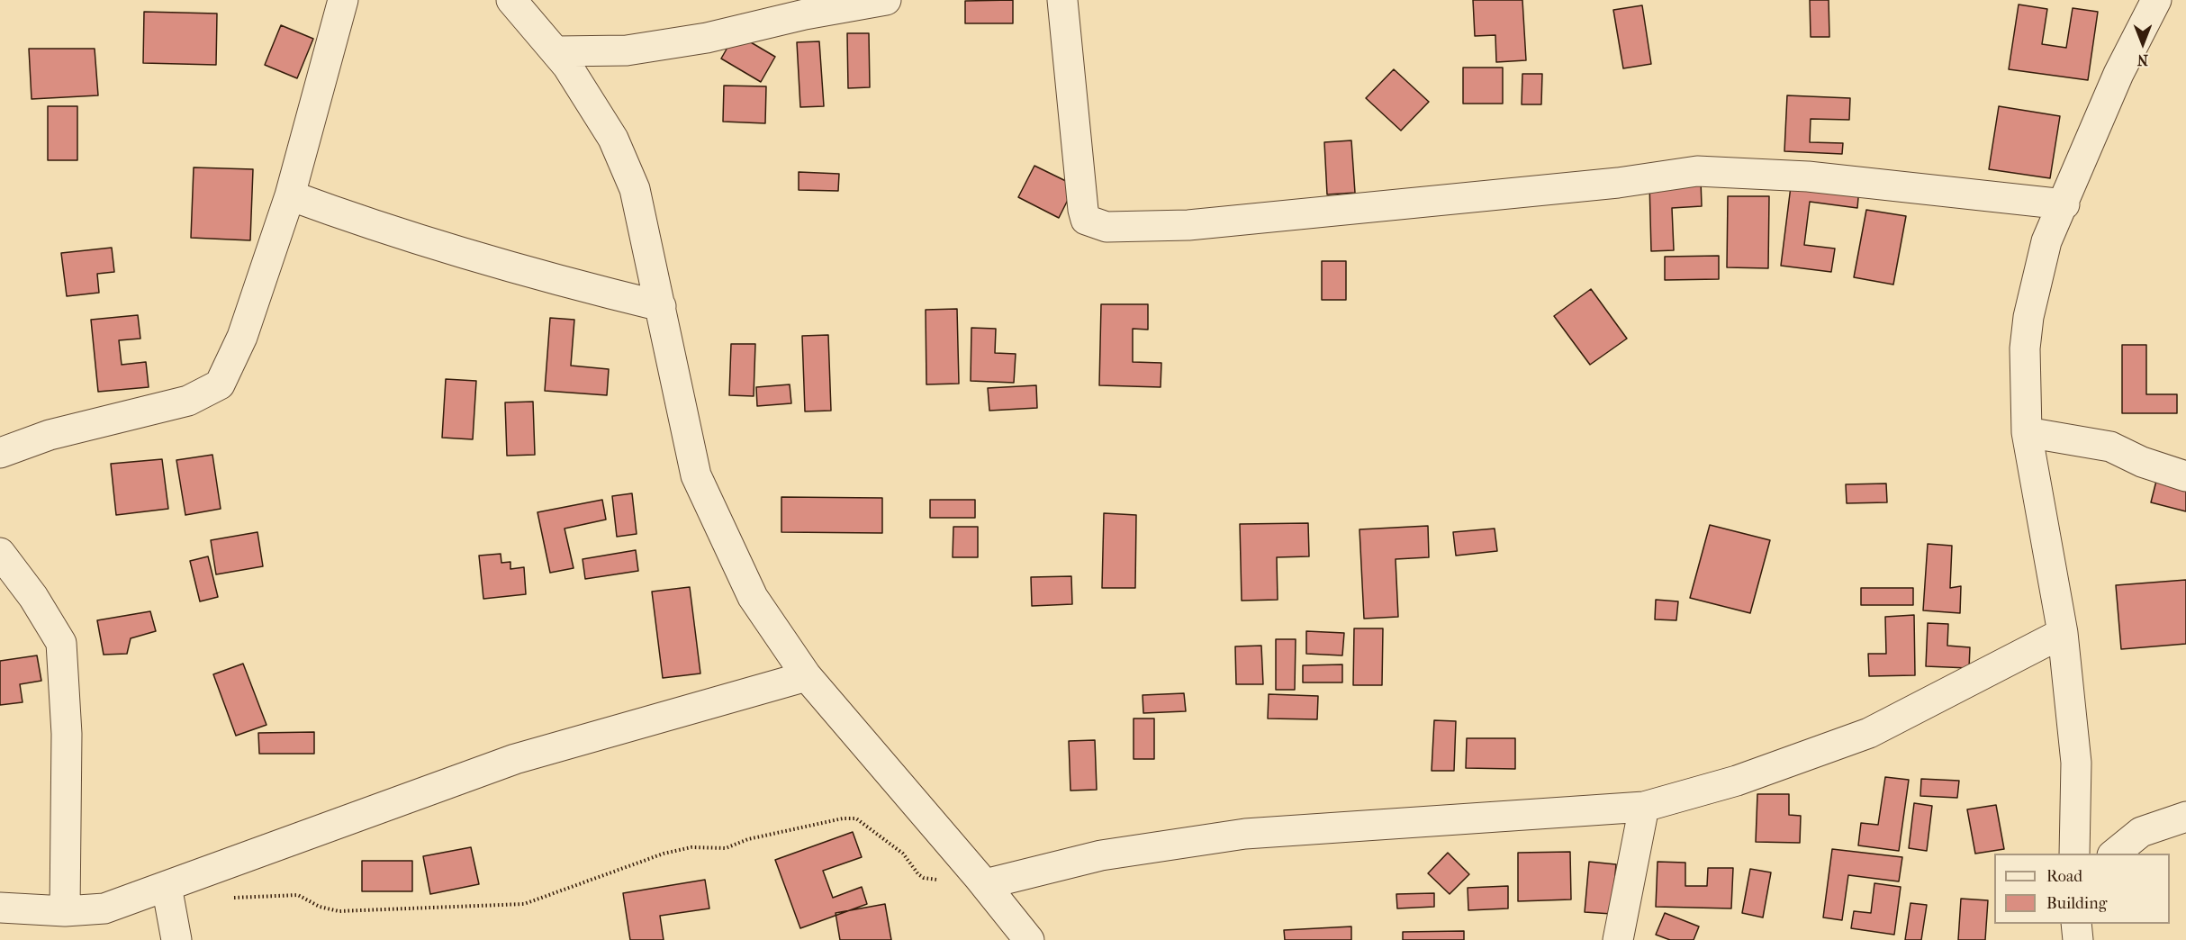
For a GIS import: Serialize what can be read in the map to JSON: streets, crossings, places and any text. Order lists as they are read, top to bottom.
{
  "legend": ["Road", "Building"],
  "north": "bottom"
}
